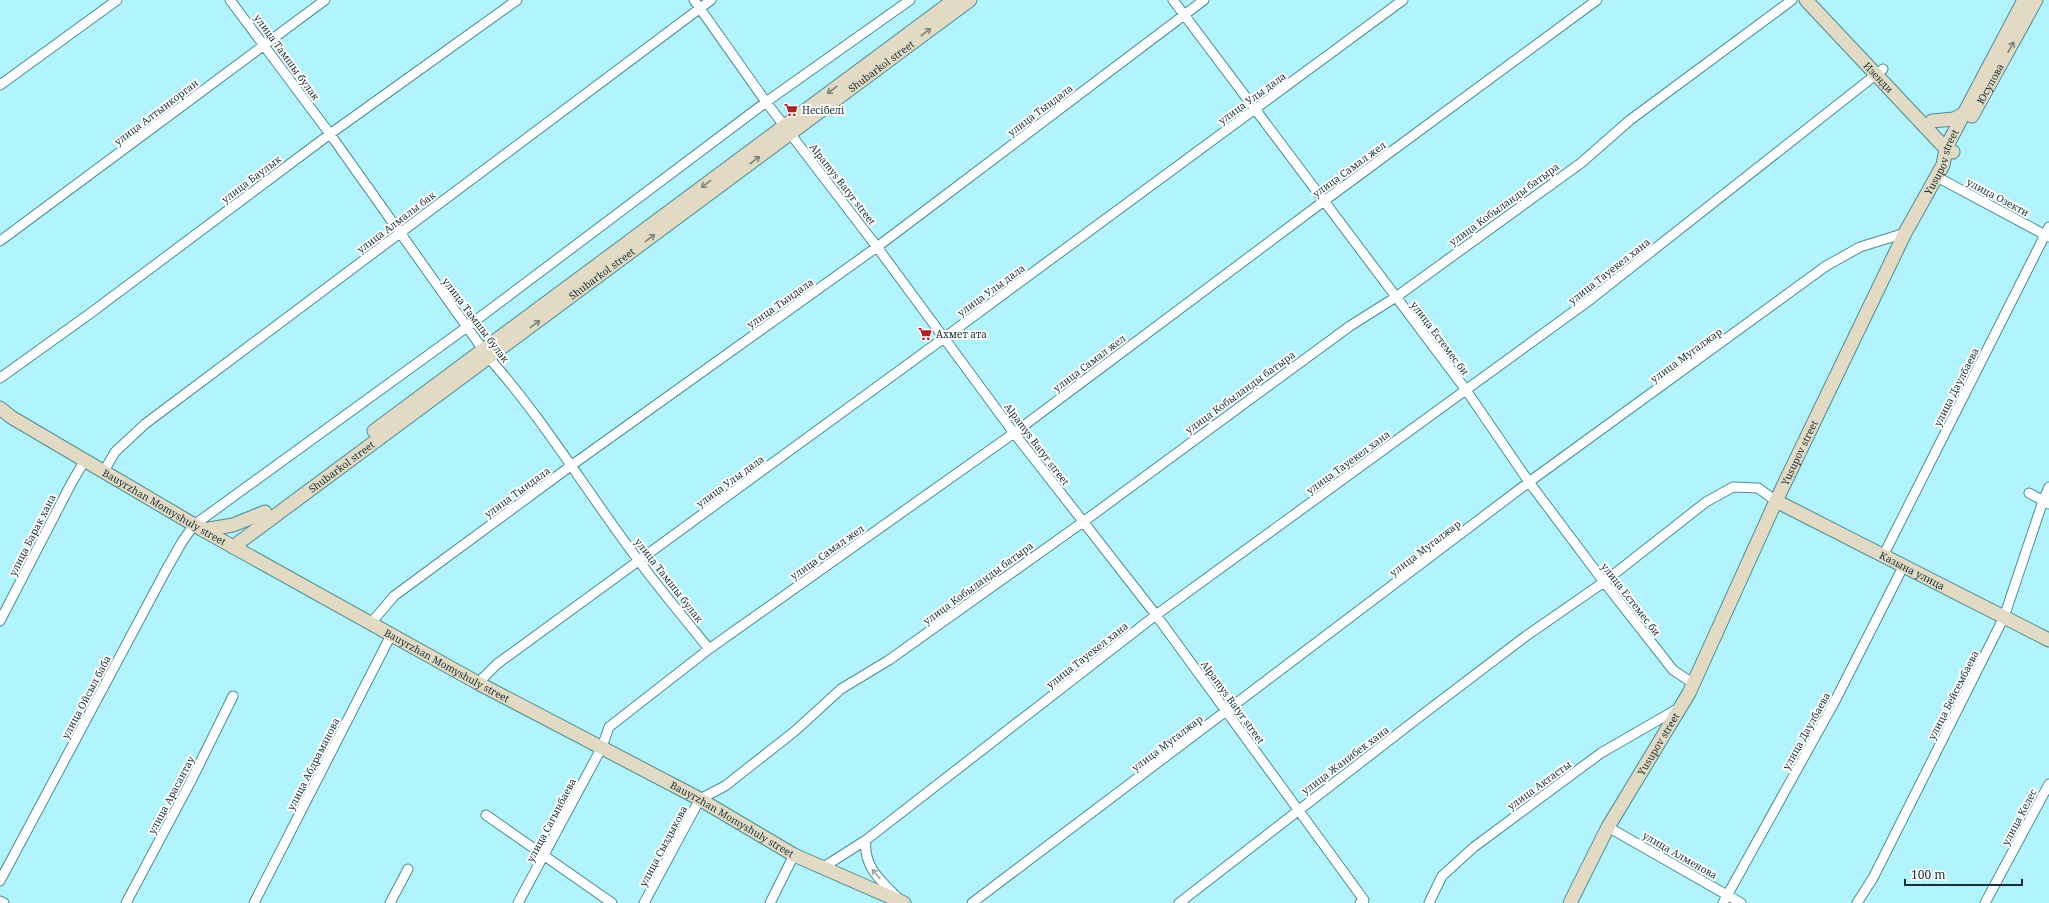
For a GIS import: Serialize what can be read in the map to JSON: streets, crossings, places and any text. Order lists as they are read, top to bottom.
{
  "streets": {
    "street": [
      "улица Тамшы булак",
      "Shubarkol street",
      "Изенди",
      "Юсупова",
      "улица Улы дала",
      "улица Тындала",
      "улица Алтынкорган",
      "Yusupov street",
      "улица Самал жел",
      "улица Баулык",
      "Alpamys Batyr street",
      "улица Озекти",
      "улица Кобыланды батыра",
      "улица Алмалы бак",
      "улица Тауекел хана",
      "улица Естемес би",
      "улица Мугалжар",
      "улица Даулбаева",
      "Bauyrzhan Momyshuly street",
      "улица Барак хана",
      "Казына улица",
      "улица Бейсембаева",
      "улица Ойсыл баба",
      "улица Жанибек хана",
      "улица Абдраманова",
      "улица Актасты",
      "улица Арасантау",
      "улица Келес",
      "улица Сагынбаева",
      "улица Сыздыкова",
      "улица Алменова"
    ]
  },
  "crossings": [
    ["улица Тамшы булак", "Shubarkol street"],
    ["улица Тамшы булак", "улица Улы дала"],
    ["улица Тамшы булак", "улица Тындала"],
    ["улица Тамшы булак", "улица Алтынкорган"],
    ["улица Тамшы булак", "улица Самал жел"],
    ["улица Тамшы булак", "улица Баулык"],
    ["улица Тамшы булак", "улица Алмалы бак"],
    ["Shubarkol street", "Alpamys Batyr street"],
    ["Shubarkol street", "Bauyrzhan Momyshuly street"],
    ["Изенди", "Юсупова"],
    ["Изенди", "Yusupov street"],
    ["Изенди", "улица Тауекел хана"],
    ["Юсупова", "Yusupov street"],
    ["Юсупова", "улица Озекти"],
    ["улица Улы дала", "Alpamys Batyr street"],
    ["улица Улы дала", "улица Естемес би"],
    ["улица Улы дала", "Bauyrzhan Momyshuly street"],
    ["улица Тындала", "Alpamys Batyr street"],
    ["улица Тындала", "улица Естемес би"],
    ["улица Тындала", "Bauyrzhan Momyshuly street"],
    ["Yusupov street", "улица Озекти"],
    ["Yusupov street", "улица Естемес би"],
    ["Yusupov street", "улица Мугалжар"],
    ["Yusupov street", "Казына улица"],
    ["Yusupov street", "улица Жанибек хана"],
    ["Yusupov street", "улица Актасты"],
    ["Yusupov street", "улица Алменова"],
    ["улица Самал жел", "Alpamys Batyr street"],
    ["улица Самал жел", "улица Естемес би"],
    ["улица Самал жел", "Bauyrzhan Momyshuly street"],
    ["улица Самал жел", "улица Сагынбаева"],
    ["Alpamys Batyr street", "улица Кобыланды батыра"],
    ["Alpamys Batyr street", "улица Алмалы бак"],
    ["Alpamys Batyr street", "улица Тауекел хана"],
    ["Alpamys Batyr street", "улица Мугалжар"],
    ["Alpamys Batyr street", "улица Жанибек хана"],
    ["улица Озекти", "улица Даулбаева"],
    ["улица Кобыланды батыра", "улица Естемес би"],
    ["улица Кобыланды батыра", "Bauyrzhan Momyshuly street"],
    ["улица Кобыланды батыра", "улица Сыздыкова"],
    ["улица Алмалы бак", "Bauyrzhan Momyshuly street"],
    ["улица Тауекел хана", "улица Естемес би"],
    ["улица Тауекел хана", "Bauyrzhan Momyshuly street"],
    ["улица Естемес би", "улица Мугалжар"],
    ["улица Естемес би", "улица Жанибек хана"],
    ["улица Даулбаева", "Казына улица"],
    ["улица Даулбаева", "улица Алменова"],
    ["Bauyrzhan Momyshuly street", "улица Барак хана"],
    ["Bauyrzhan Momyshuly street", "улица Ойсыл баба"],
    ["Bauyrzhan Momyshuly street", "улица Абдраманова"],
    ["Bauyrzhan Momyshuly street", "улица Сагынбаева"],
    ["Bauyrzhan Momyshuly street", "улица Сыздыкова"],
    ["Казына улица", "улица Бейсембаева"],
    ["Казына улица", "улица Жанибек хана"]
  ],
  "one_way": ["Юсупова"],
  "places": {
    "supermarket": ["Несібелі", "Ахмет ата"]
  },
  "scale_bar": "100 m"
}
